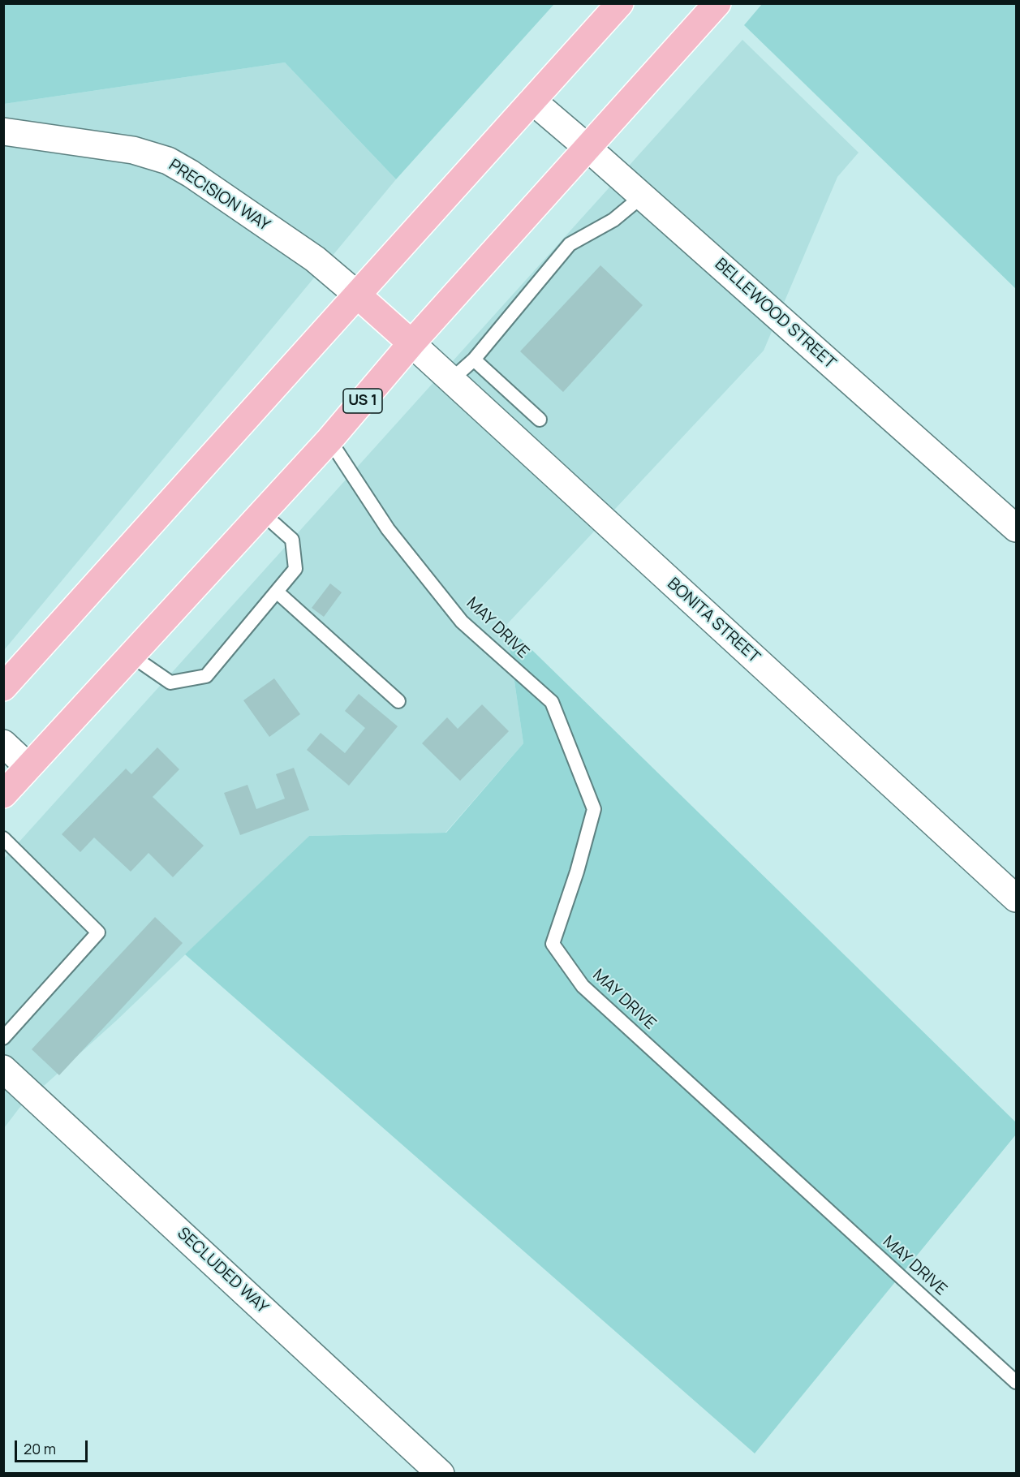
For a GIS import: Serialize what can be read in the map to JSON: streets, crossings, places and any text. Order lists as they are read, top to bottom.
{
  "streets": {
    "main road": ["US 1"],
    "street": [
      "PRECISION WAY",
      "BELLEWOOD STREET",
      "BONITA STREET",
      "SECLUDED WAY"
    ],
    "lane": ["MAY DRIVE"]
  },
  "crossings": [
    ["BELLEWOOD STREET", "US 1"],
    ["US 1", "BONITA STREET"],
    ["US 1", "MAY DRIVE"]
  ],
  "scale_bar": "20 m"
}
